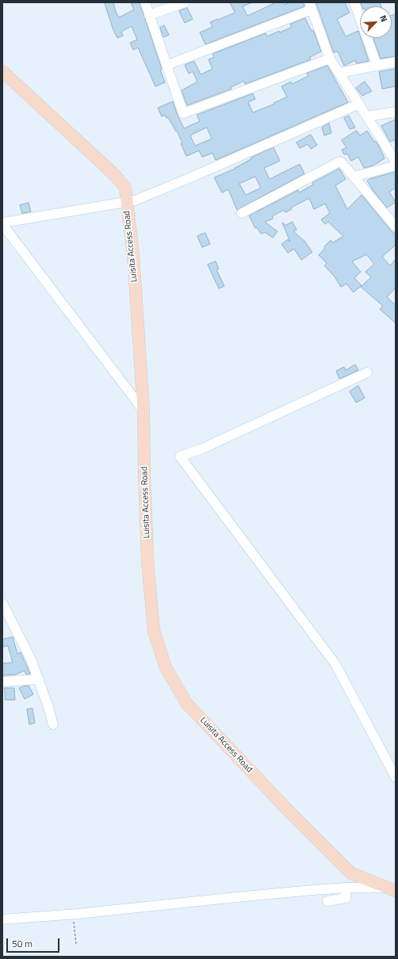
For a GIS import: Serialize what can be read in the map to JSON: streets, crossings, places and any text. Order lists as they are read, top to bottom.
{
  "streets": {
    "main road": ["Luisita Access Road"]
  },
  "scale_bar": "50 m",
  "north": "top right"
}
